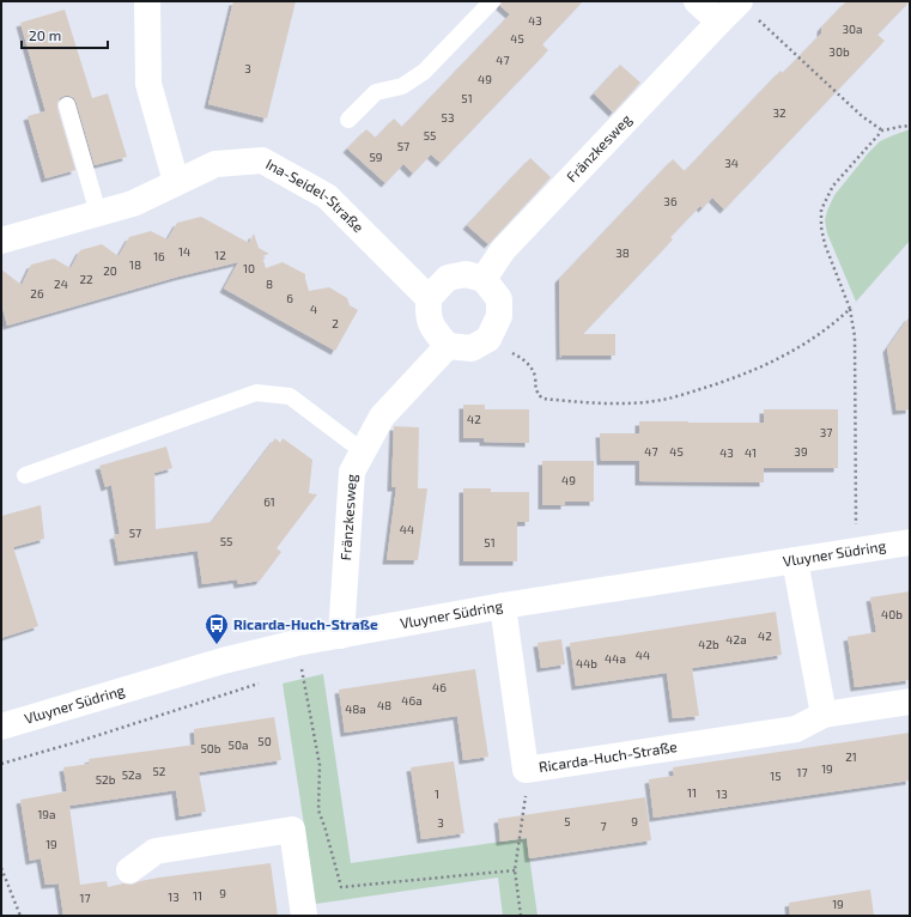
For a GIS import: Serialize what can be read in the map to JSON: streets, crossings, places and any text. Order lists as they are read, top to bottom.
{
  "streets": {
    "street": [
      "Fränzkesweg",
      "Ina-Seidel-Straße",
      "Vluyner Südring",
      "Ricarda-Huch-Straße"
    ]
  },
  "crossings": [
    ["Fränzkesweg", "Ina-Seidel-Straße"],
    ["Fränzkesweg", "Vluyner Südring"],
    ["Vluyner Südring", "Ricarda-Huch-Straße"]
  ],
  "places": {
    "bus stop": ["Ricarda-Huch-Straße"]
  },
  "house_numbers": [
    "43",
    "30a",
    "45",
    "30b",
    "47",
    "3",
    "49",
    "51",
    "32",
    "53",
    "55",
    "57",
    "59",
    "34",
    "36",
    "14",
    "38",
    "12",
    "16",
    "18",
    "10",
    "20",
    "22",
    "24",
    "8",
    "26",
    "6",
    "4",
    "2",
    "42",
    "37",
    "47",
    "45",
    "39",
    "43",
    "41",
    "49",
    "61",
    "44",
    "57",
    "55",
    "51",
    "40b",
    "42",
    "42a",
    "42b",
    "44",
    "44a",
    "44b",
    "46",
    "46a",
    "48",
    "48a",
    "50",
    "50a",
    "50b",
    "21",
    "19",
    "52",
    "17",
    "52a",
    "15",
    "52b",
    "11",
    "1",
    "13",
    "19a",
    "5",
    "9",
    "3",
    "7",
    "19",
    "9",
    "11",
    "13",
    "17",
    "19"
  ],
  "scale_bar": "20 m"
}
